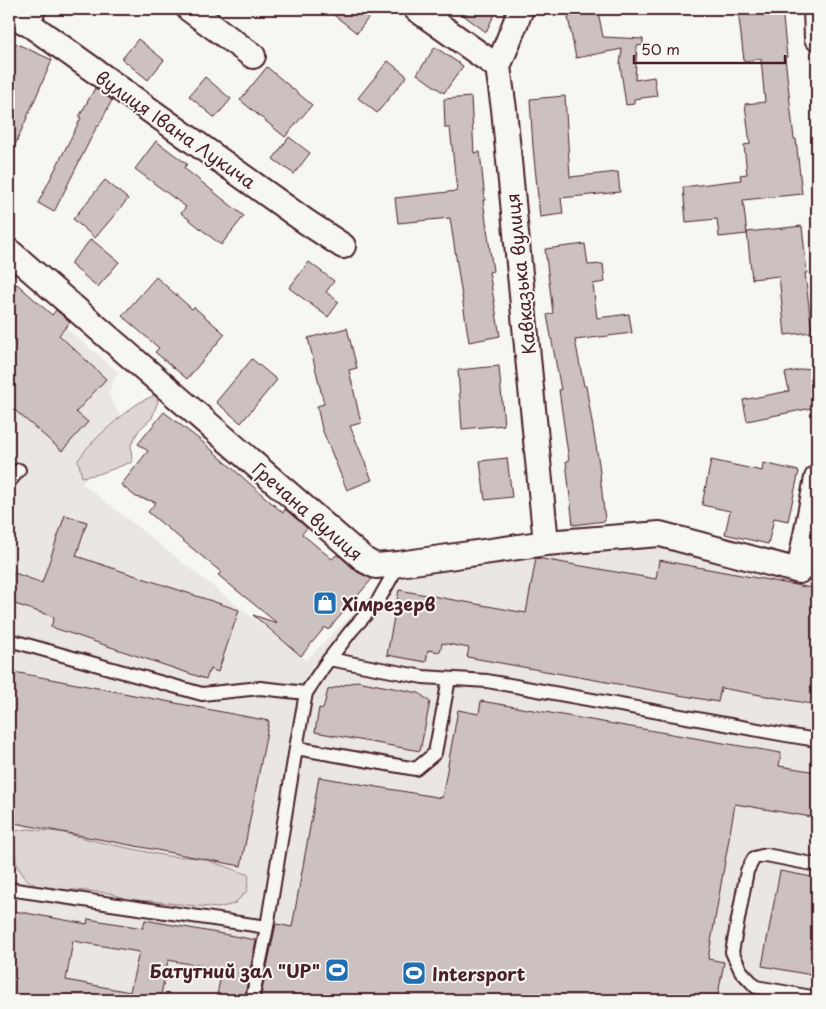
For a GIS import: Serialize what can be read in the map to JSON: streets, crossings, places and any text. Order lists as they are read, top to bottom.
{
  "streets": {
    "street": ["вулиця Івана Лукича", "Кавказька вулиця", "Гречана вулиця"]
  },
  "crossings": [
    ["Кавказька вулиця", "Гречана вулиця"]
  ],
  "places": {
    "shop": ["Хімрезерв"],
    "sports": ["Батутний зал \"UP\"", "Intersport"]
  },
  "scale_bar": "50 m"
}
